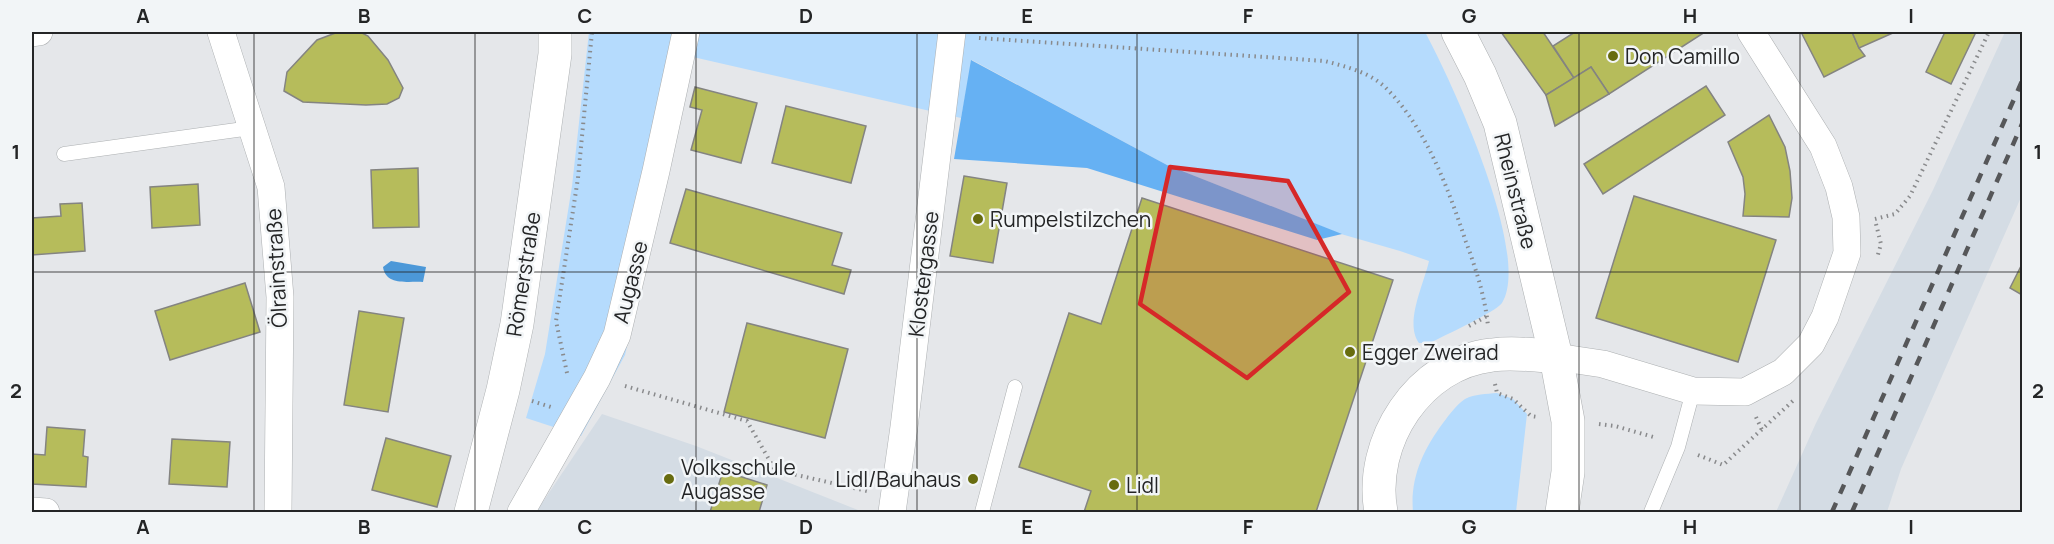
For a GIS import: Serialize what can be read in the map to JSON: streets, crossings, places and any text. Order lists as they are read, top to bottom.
{
  "streets": {
    "main road": ["Rheinstraße", "Römerstraße"],
    "street": ["Ölrainstraße", "Klostergasse", "Augasse"]
  },
  "places": [
    "Don Camillo",
    "Rumpelstilzchen",
    "Egger Zweirad",
    "Volksschule Augasse",
    "Lidl/Bauhaus",
    "Lidl"
  ],
  "grid": {
    "columns": [
      "A",
      "B",
      "C",
      "D",
      "E",
      "F",
      "G",
      "H",
      "I"
    ],
    "rows": ["1", "2"]
  }
}
